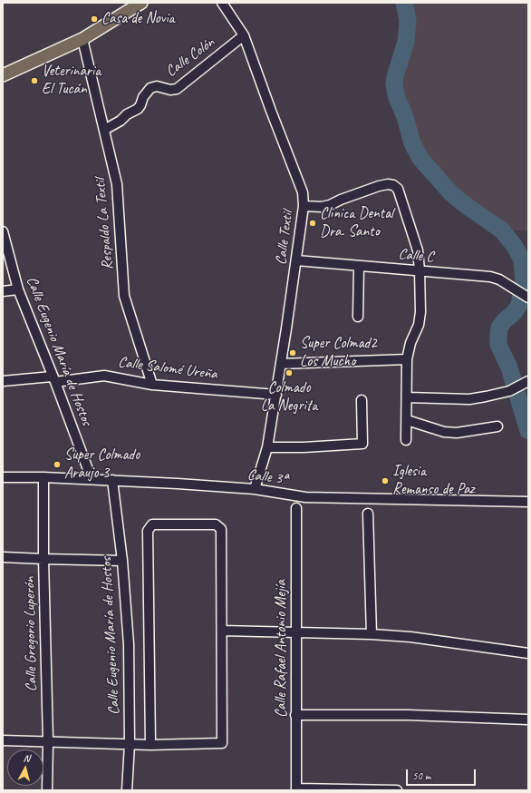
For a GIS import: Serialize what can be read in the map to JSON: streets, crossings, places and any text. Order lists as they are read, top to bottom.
{
  "streets": {
    "street": [
      "Calle Colón",
      "Respaldo La Textil",
      "Calle Textil",
      "Calle C",
      "Calle Eugenio María de Hostos",
      "Calle Salomé Ureña",
      "Calle 3ª",
      "Calle Gregorio Luperón",
      "Calle Rafael Antonio Mejía"
    ]
  },
  "crossings": [
    ["Calle Colón", "Respaldo La Textil"],
    ["Calle Colón", "Calle Textil"],
    ["Respaldo La Textil", "Calle Salomé Ureña"],
    ["Calle Textil", "Calle C"],
    ["Calle Textil", "Calle Salomé Ureña"],
    ["Calle Textil", "Calle 3ª"],
    ["Calle Eugenio María de Hostos", "Calle Salomé Ureña"],
    ["Calle Eugenio María de Hostos", "Calle 3ª"],
    ["Calle 3ª", "Calle Gregorio Luperón"]
  ],
  "places": [
    "Casa de Novia",
    "Veterinaria El Tucán",
    "Clinica Dental Dra. Santo",
    "Super Colmad2 Los Mucho",
    "Colmado La Negrita",
    "Super Colmado Araujo 3",
    "Iglesia Remanso de Paz"
  ],
  "scale_bar": "50 m",
  "north": "top"
}
